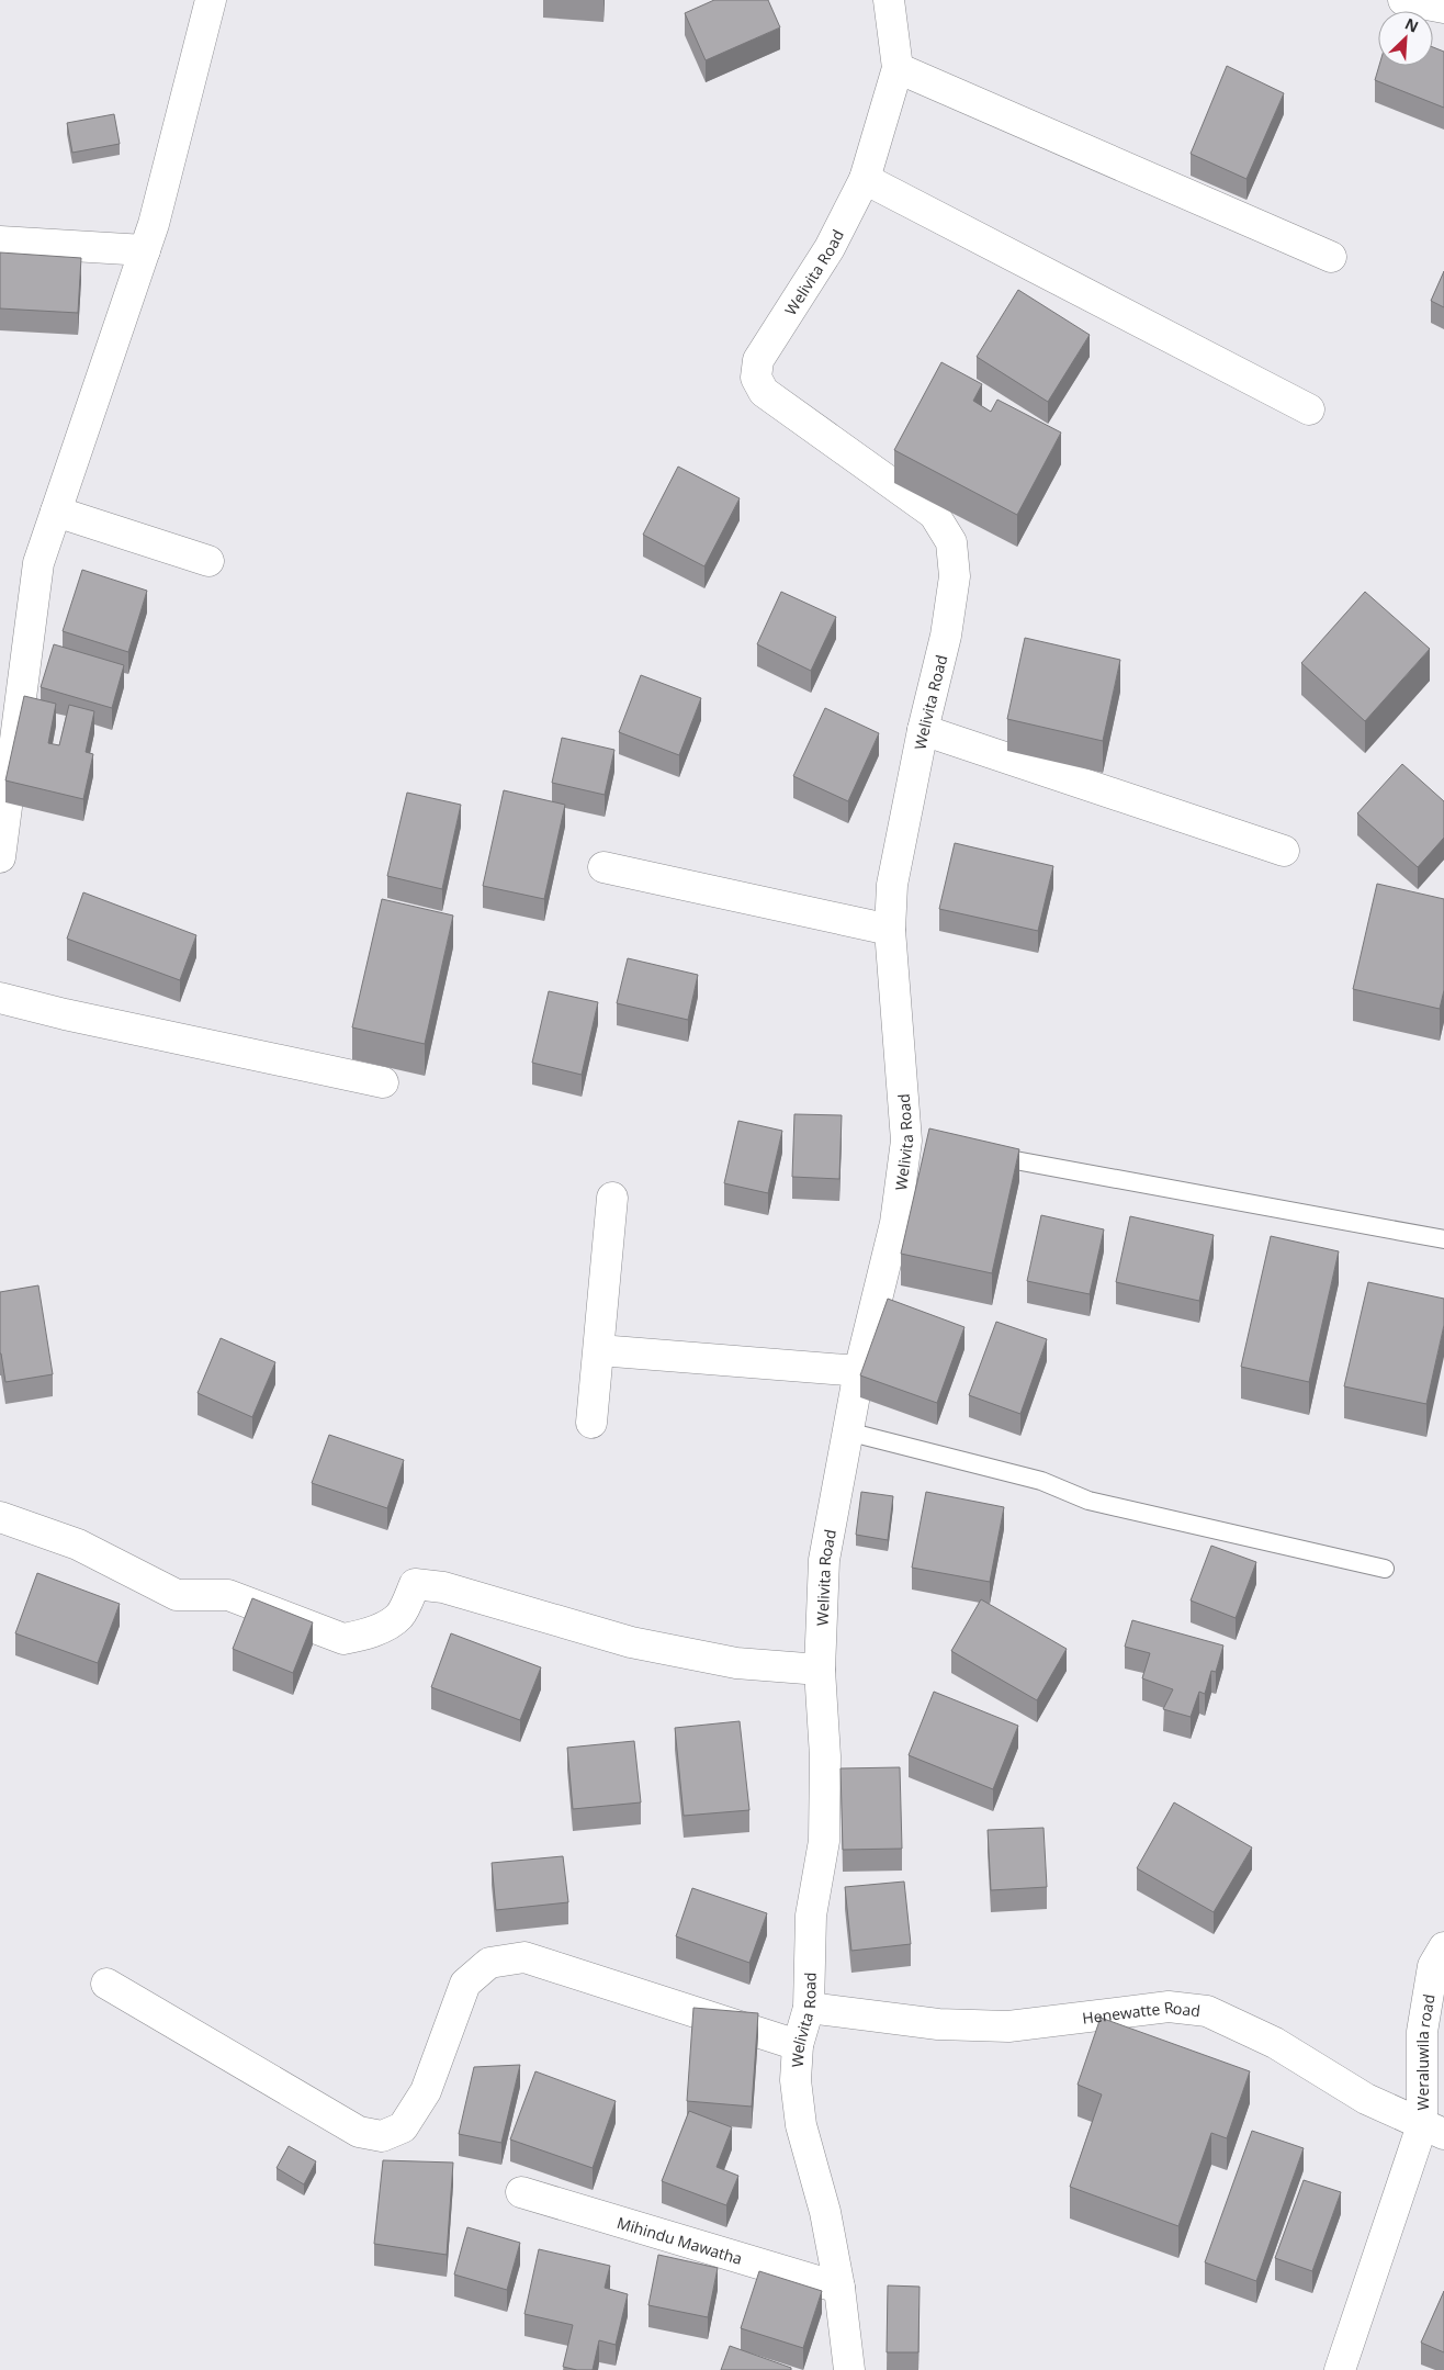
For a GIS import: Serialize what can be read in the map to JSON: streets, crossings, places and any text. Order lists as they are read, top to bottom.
{
  "streets": {
    "street": [
      "Welivita Road",
      "Henewatte Road",
      "Weraluwila road",
      "Mihindu Mawatha"
    ]
  },
  "crossings": [
    ["Welivita Road", "Henewatte Road"],
    ["Welivita Road", "Mihindu Mawatha"],
    ["Henewatte Road", "Weraluwila road"]
  ],
  "north": "top right"
}
